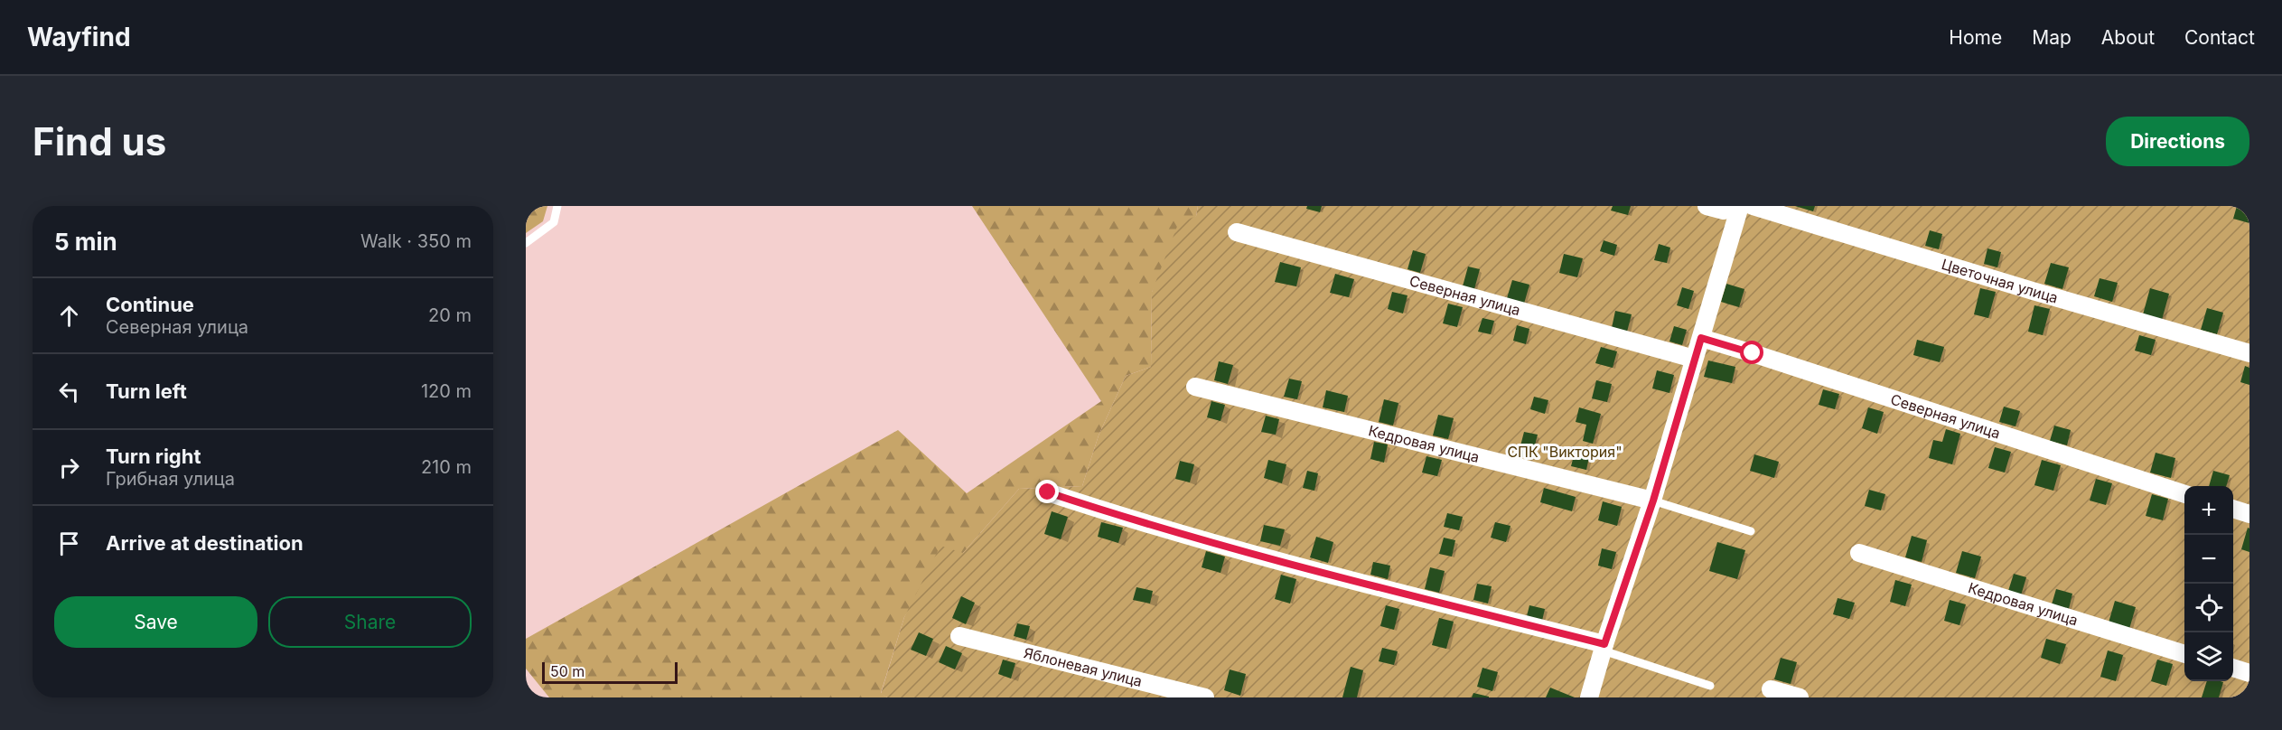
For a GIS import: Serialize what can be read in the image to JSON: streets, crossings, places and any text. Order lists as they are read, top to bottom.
{
  "streets": {
    "street": [
      "Цветочная улица",
      "Северная улица",
      "Кедровая улица",
      "Яблоневая улица"
    ]
  },
  "parks": ["СПК \"Виктория\""],
  "scale_bar": "50 m",
  "page": {
    "header": "Wayfind",
    "nav": [
      "Home",
      "Map",
      "About",
      "Contact"
    ],
    "buttons": [
      "Directions",
      ["Save", "Share"]
    ],
    "title": "Find us",
    "heading": ["5 min", "Walk · 350 m"],
    "list": [
      ["Continue", "Северная улица", "20 m"],
      ["Turn left", "120 m"],
      ["Turn right", "Грибная улица", "210 m"],
      "Arrive at destination"
    ],
    "map_buttons": ["+", "−"],
    "scale": "50 m"
  }
}
